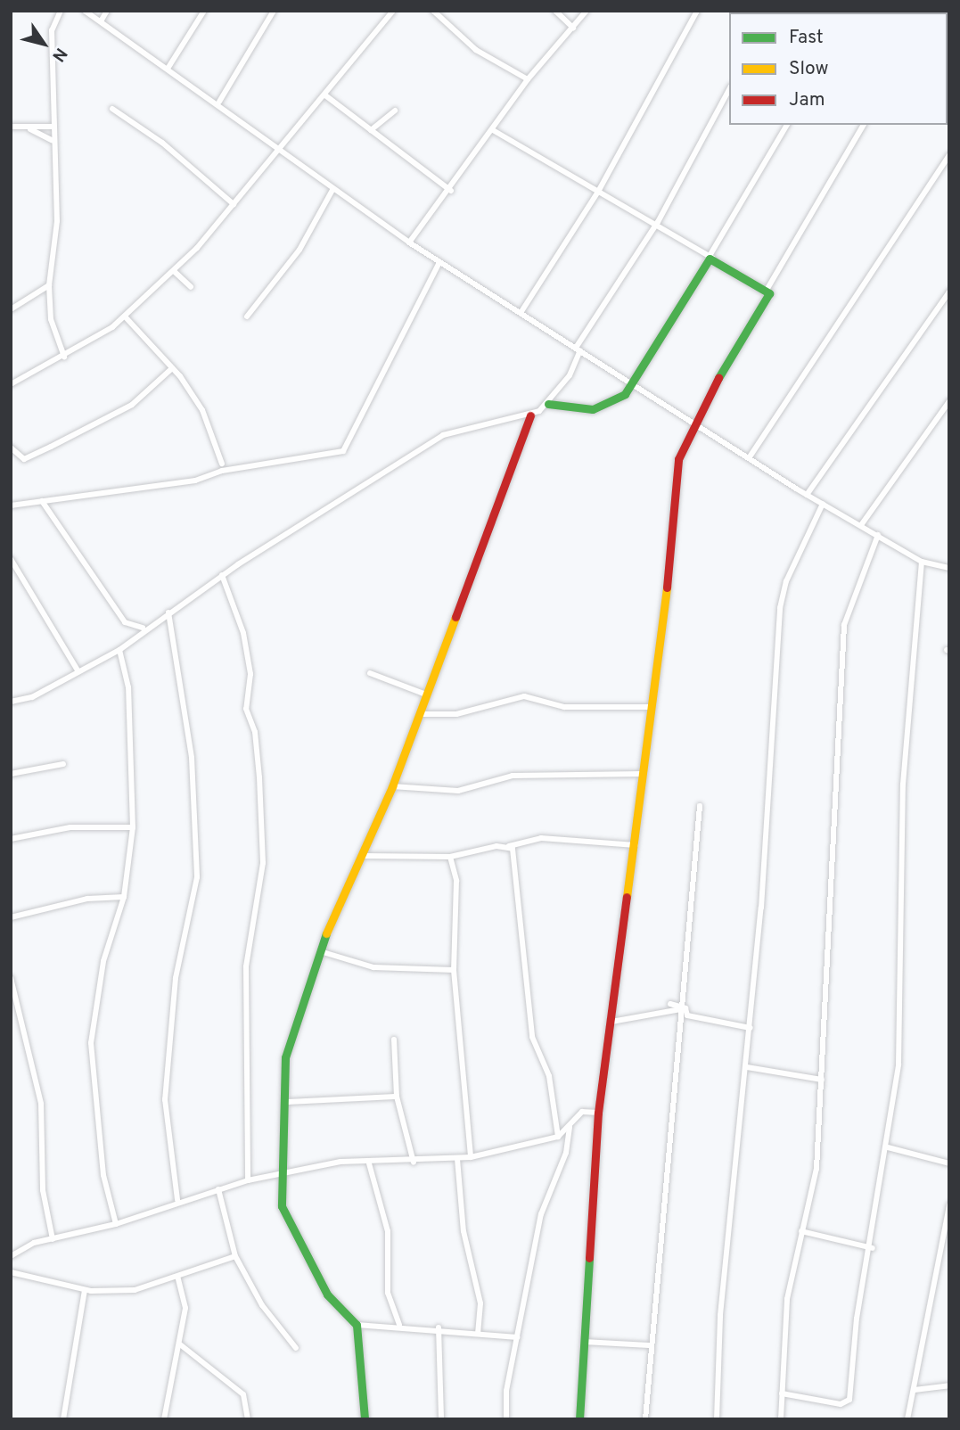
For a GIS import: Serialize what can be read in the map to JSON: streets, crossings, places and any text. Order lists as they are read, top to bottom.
{
  "legend": ["Fast", "Slow", "Jam"],
  "north": "bottom right"
}
